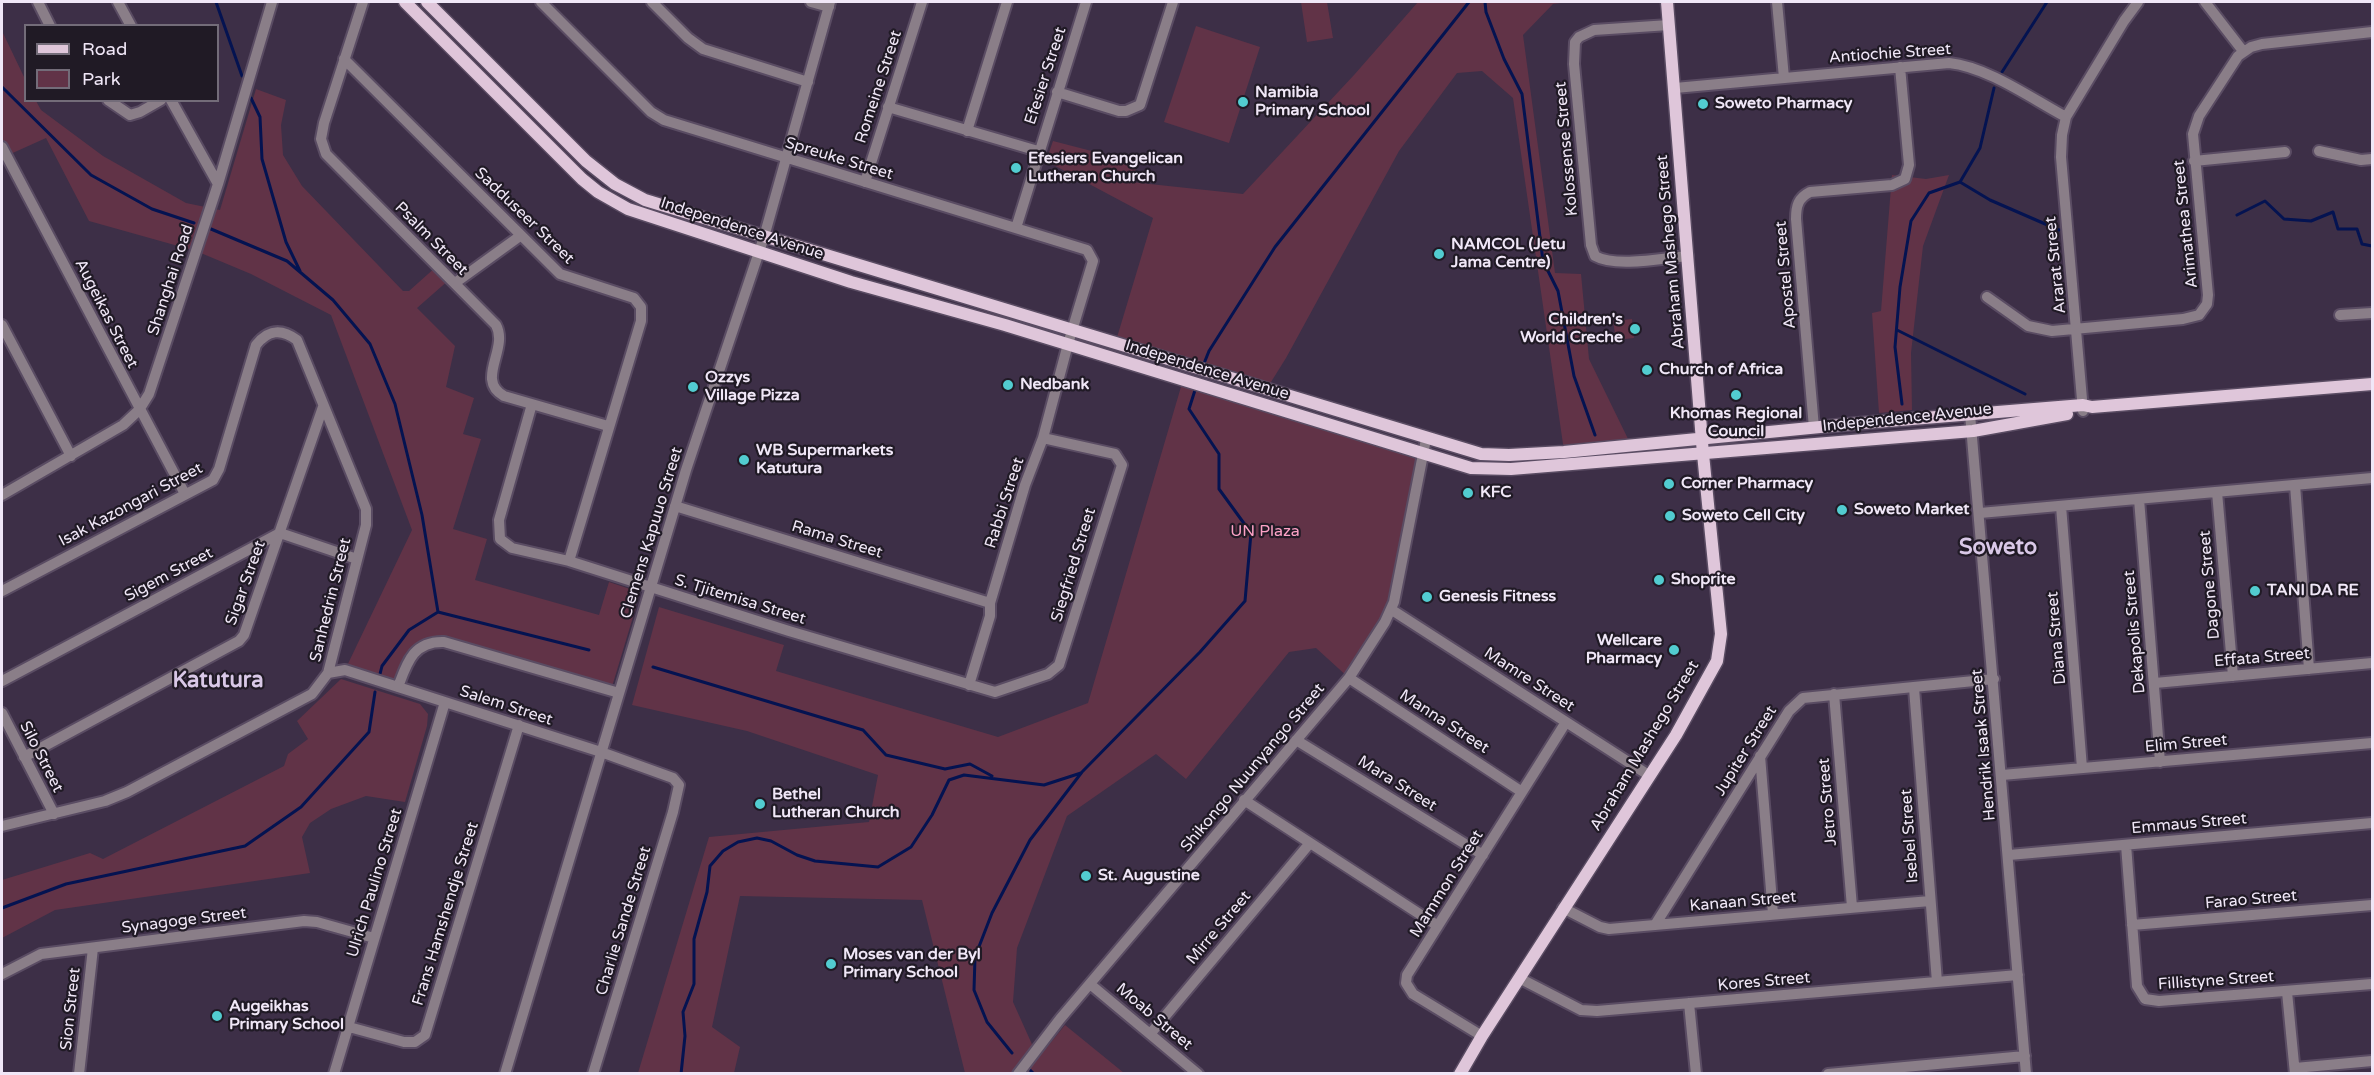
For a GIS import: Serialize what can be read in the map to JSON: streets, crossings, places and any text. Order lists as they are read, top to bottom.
{
  "streets": {
    "main road": ["Independence Avenue", "Abraham Mashego Street"],
    "street": [
      "Antiochie Street",
      "Efesier Street",
      "Romeine Street",
      "Kolossense Street",
      "Spreuke Street",
      "Sadduseer Street",
      "Arimathea Street",
      "Psalm Street",
      "Ararat Street",
      "Apostel Street",
      "Shanghai Road",
      "Augeikas Street",
      "Rabbi Street",
      "Isak Kazongari Street",
      "Clemens Kapuuo Street",
      "Rama Street",
      "Siegfried Street",
      "Sigem Street",
      "Sigar Street",
      "Dagone Street",
      "Sanhedrin Street",
      "S. Tjitemisa Street",
      "Dekapolis Street",
      "Diana Street",
      "Effata Street",
      "Mamre Street",
      "Salem Street",
      "Manna Street",
      "Elim Street",
      "Hendrik Isaak Street",
      "Jupiter Street",
      "Silo Street",
      "Shikongo Nuunyango Street",
      "Mara Street",
      "Jetro Street",
      "Emmaus Street",
      "Isebel Street",
      "Ulrich Paulino Street",
      "Mammon Street",
      "Farao Street",
      "Kanaan Street",
      "Frans Hamshendje Street",
      "Synagoge Street",
      "Charlie Sande Street",
      "Mirre Street",
      "Fillistyne Street",
      "Kores Street",
      "Sion Street",
      "Moab Street"
    ]
  },
  "crossings": [
    ["Antiochie Street", "Abraham Mashego Street"],
    ["Antiochie Street", "Ararat Street"],
    ["Antiochie Street", "Apostel Street"],
    ["Efesier Street", "Spreuke Street"],
    ["Romeine Street", "Spreuke Street"],
    ["Kolossense Street", "Abraham Mashego Street"],
    ["Spreuke Street", "Independence Avenue"],
    ["Spreuke Street", "Rabbi Street"],
    ["Spreuke Street", "Clemens Kapuuo Street"],
    ["Sadduseer Street", "Psalm Street"],
    ["Sadduseer Street", "S. Tjitemisa Street"],
    ["Arimathea Street", "Ararat Street"],
    ["Independence Avenue", "Abraham Mashego Street"],
    ["Independence Avenue", "Ararat Street"],
    ["Independence Avenue", "Apostel Street"],
    ["Independence Avenue", "Rabbi Street"],
    ["Independence Avenue", "Clemens Kapuuo Street"],
    ["Independence Avenue", "Hendrik Isaak Street"],
    ["Independence Avenue", "Shikongo Nuunyango Street"],
    ["Psalm Street", "S. Tjitemisa Street"],
    ["Abraham Mashego Street", "Mamre Street"],
    ["Abraham Mashego Street", "Mammon Street"],
    ["Abraham Mashego Street", "Kanaan Street"],
    ["Abraham Mashego Street", "Kores Street"],
    ["Shanghai Road", "Augeikas Street"],
    ["Augeikas Street", "Isak Kazongari Street"],
    ["Rabbi Street", "Rama Street"],
    ["Rabbi Street", "Siegfried Street"],
    ["Rabbi Street", "S. Tjitemisa Street"],
    ["Isak Kazongari Street", "Sanhedrin Street"],
    ["Clemens Kapuuo Street", "Rama Street"],
    ["Clemens Kapuuo Street", "S. Tjitemisa Street"],
    ["Clemens Kapuuo Street", "Salem Street"],
    ["Siegfried Street", "S. Tjitemisa Street"],
    ["Sigem Street", "Sigar Street"],
    ["Sigar Street", "Sanhedrin Street"],
    ["Sigar Street", "Silo Street"],
    ["Dagone Street", "Effata Street"],
    ["Sanhedrin Street", "Salem Street"],
    ["Sanhedrin Street", "Silo Street"],
    ["Dekapolis Street", "Effata Street"],
    ["Dekapolis Street", "Elim Street"],
    ["Diana Street", "Elim Street"],
    ["Mamre Street", "Shikongo Nuunyango Street"],
    ["Mamre Street", "Mammon Street"],
    ["Salem Street", "Ulrich Paulino Street"],
    ["Salem Street", "Frans Hamshendje Street"],
    ["Salem Street", "Charlie Sande Street"],
    ["Manna Street", "Shikongo Nuunyango Street"],
    ["Manna Street", "Mammon Street"],
    ["Elim Street", "Hendrik Isaak Street"],
    ["Hendrik Isaak Street", "Jupiter Street"],
    ["Hendrik Isaak Street", "Emmaus Street"],
    ["Hendrik Isaak Street", "Kores Street"],
    ["Jupiter Street", "Jetro Street"],
    ["Jupiter Street", "Isebel Street"],
    ["Jupiter Street", "Kanaan Street"],
    ["Shikongo Nuunyango Street", "Mara Street"],
    ["Shikongo Nuunyango Street", "Moab Street"],
    ["Mara Street", "Mammon Street"],
    ["Jetro Street", "Kanaan Street"],
    ["Emmaus Street", "Fillistyne Street"],
    ["Isebel Street", "Kanaan Street"],
    ["Isebel Street", "Kores Street"],
    ["Ulrich Paulino Street", "Frans Hamshendje Street"],
    ["Ulrich Paulino Street", "Synagoge Street"],
    ["Farao Street", "Fillistyne Street"],
    ["Synagoge Street", "Sion Street"],
    ["Mirre Street", "Moab Street"]
  ],
  "districts": ["Soweto", "Katutura"],
  "parks": ["UN Plaza"],
  "places": [
    "Namibia Primary School",
    "Soweto Pharmacy",
    "Efesiers Evangelican Lutheran Church",
    "NAMCOL (Jetu Jama Centre)",
    "Children's World Creche",
    "Church of Africa",
    "Nedbank",
    "Ozzys Village Pizza",
    "Khomas Regional Council",
    "WB Supermarkets Katutura",
    "Corner Pharmacy",
    "KFC",
    "Soweto Market",
    "Soweto Cell City",
    "Shoprite",
    "TANI DA RE",
    "Genesis Fitness",
    "Wellcare Pharmacy",
    "Bethel Lutheran Church",
    "St. Augustine",
    "Moses van der Byl Primary School",
    "Augeikhas Primary School"
  ],
  "legend": ["Road", "Park"]
}
